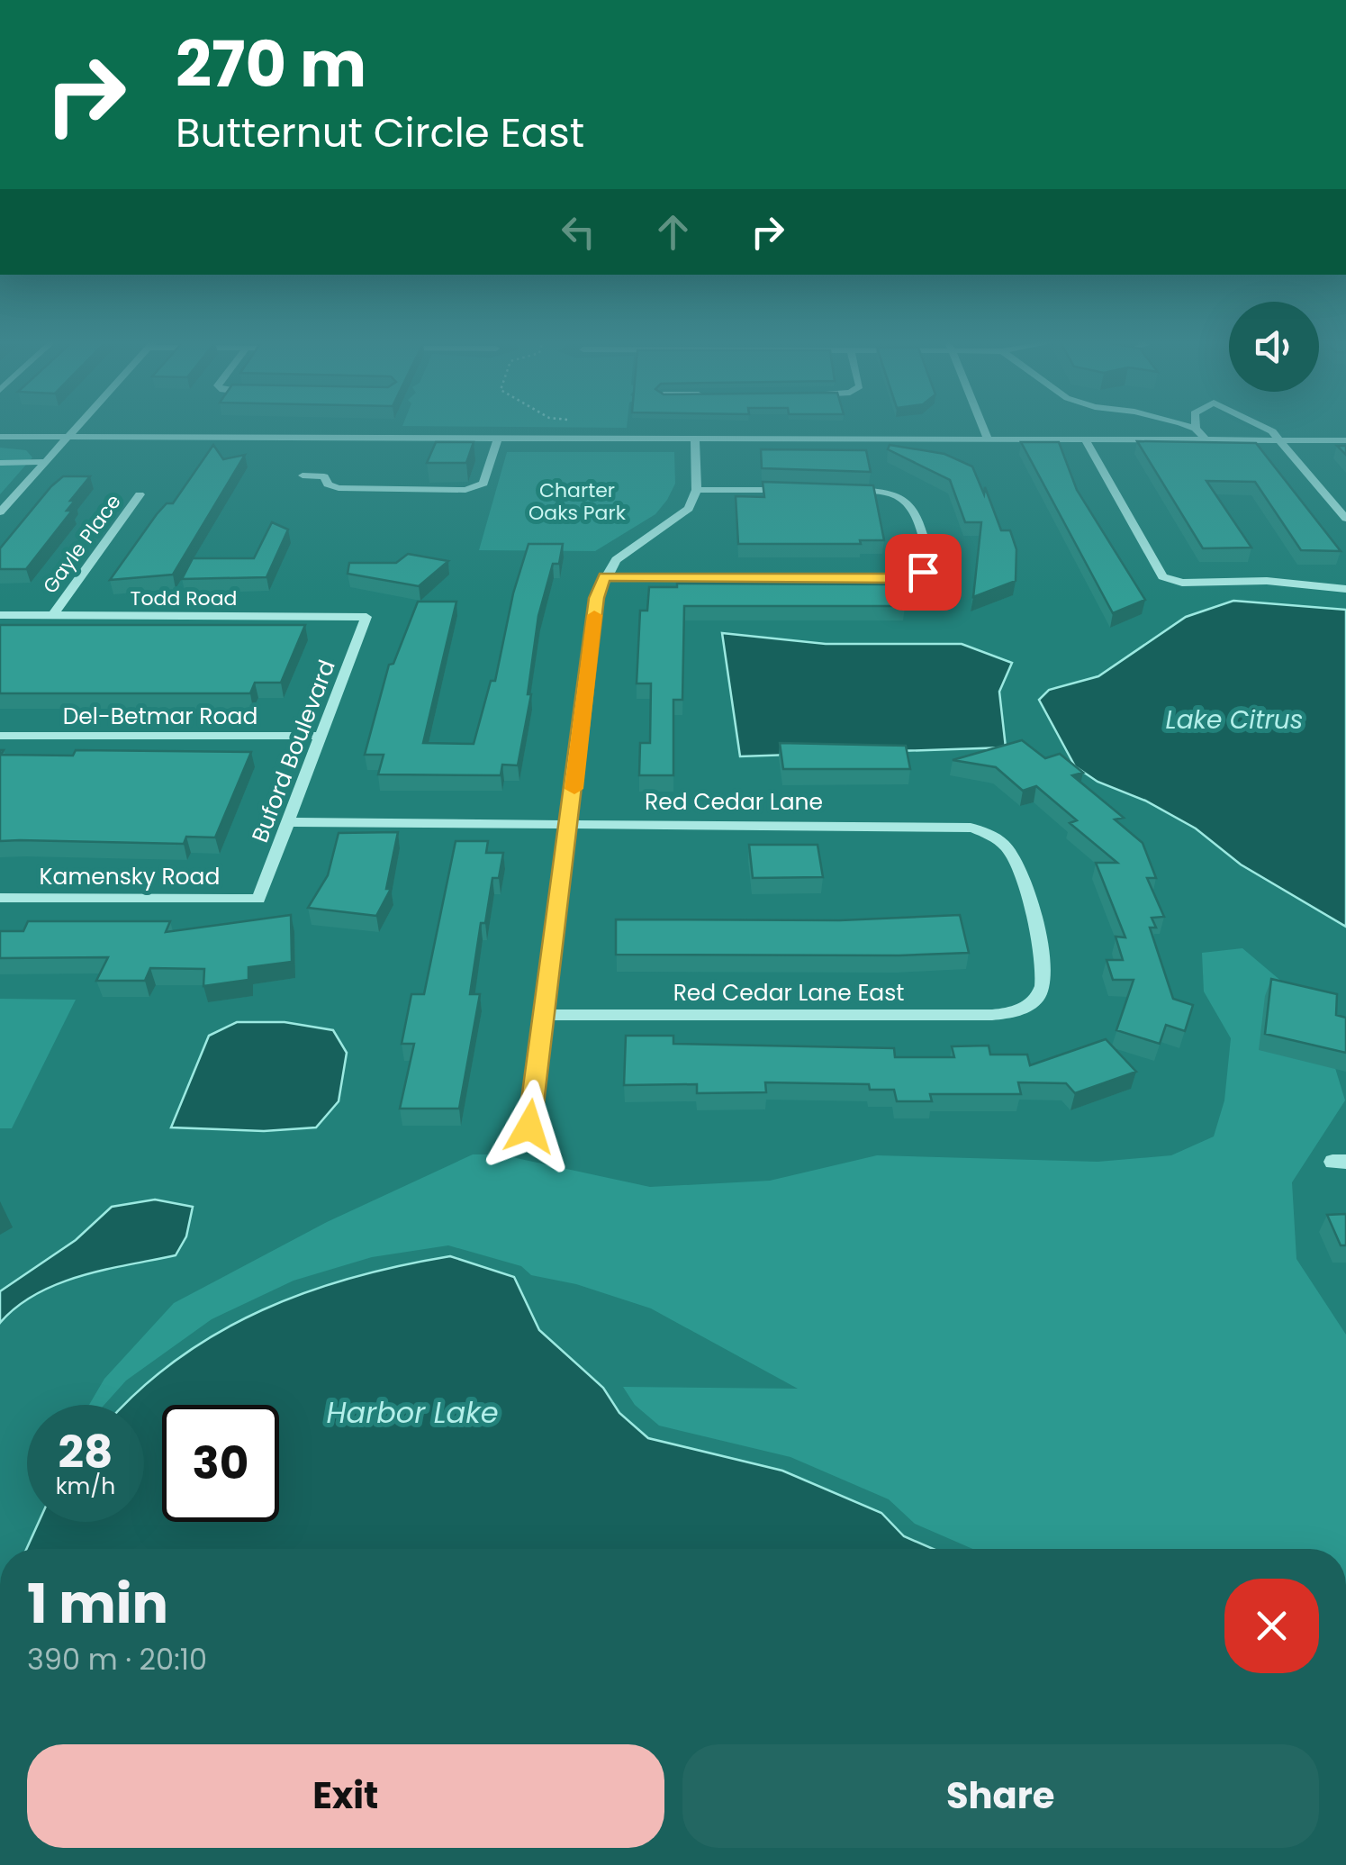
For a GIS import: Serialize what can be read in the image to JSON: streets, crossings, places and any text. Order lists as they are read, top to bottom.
{
  "streets": {
    "street": [
      "Gayle Place",
      "Todd Road",
      "Del-Betmar Road",
      "Buford Boulevard",
      "Red Cedar Lane",
      "Kamensky Road",
      "Red Cedar Lane East"
    ]
  },
  "crossings": [
    ["Gayle Place", "Todd Road"],
    ["Todd Road", "Buford Boulevard"],
    ["Del-Betmar Road", "Buford Boulevard"],
    ["Buford Boulevard", "Red Cedar Lane"],
    ["Buford Boulevard", "Kamensky Road"],
    ["Red Cedar Lane", "Red Cedar Lane East"]
  ],
  "water": ["Lake Citrus", "Harbor Lake"],
  "parks": ["Charter Oaks Park"],
  "page": {
    "turn": ["270 m", "Butternut Circle East"],
    "speed": "28 km/h",
    "limit": "30",
    "heading": ["1 min", "390 m · 20:10"],
    "buttons": ["Exit", "Share"]
  }
}
